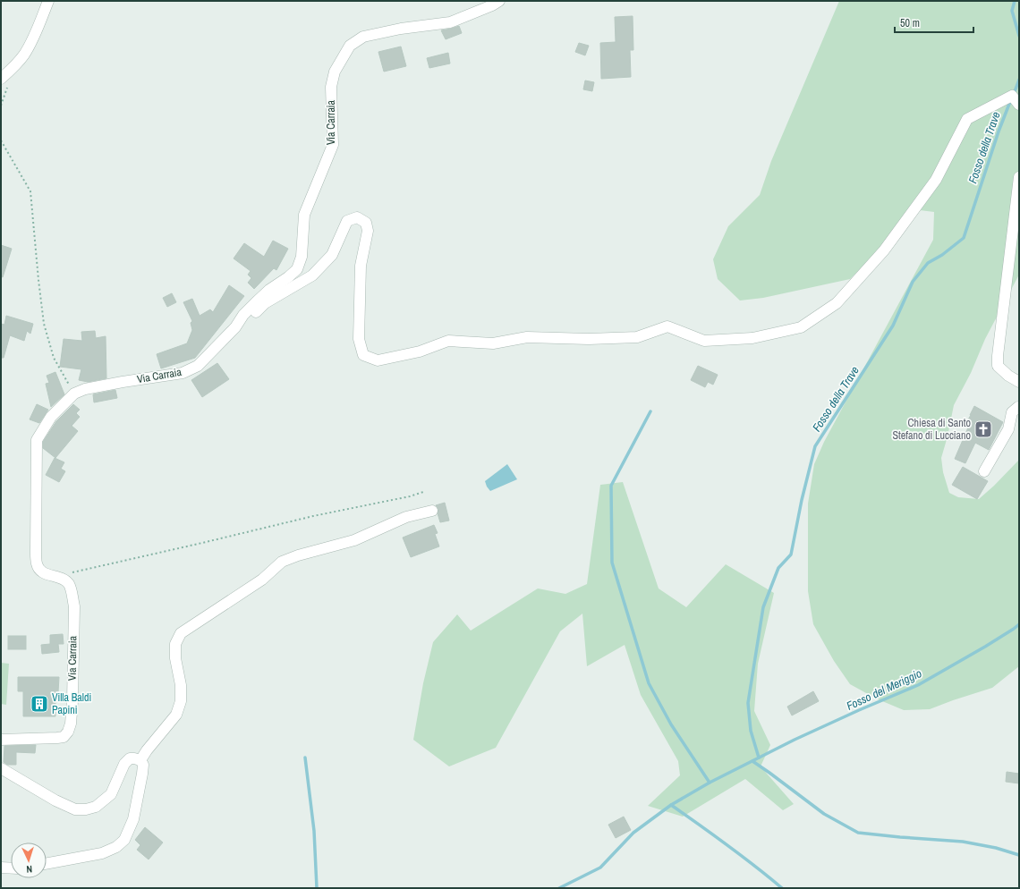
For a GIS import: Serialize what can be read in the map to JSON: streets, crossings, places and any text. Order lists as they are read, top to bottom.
{
  "streets": {
    "street": ["Via Carraia"]
  },
  "water": ["Fosso della Trave", "Fosso del Meriggio"],
  "places": {
    "church": ["Chiesa di Santo Stefano di Lucciano"],
    "building": ["Villa Baldi Papini"]
  },
  "scale_bar": "50 m",
  "north": "bottom"
}
